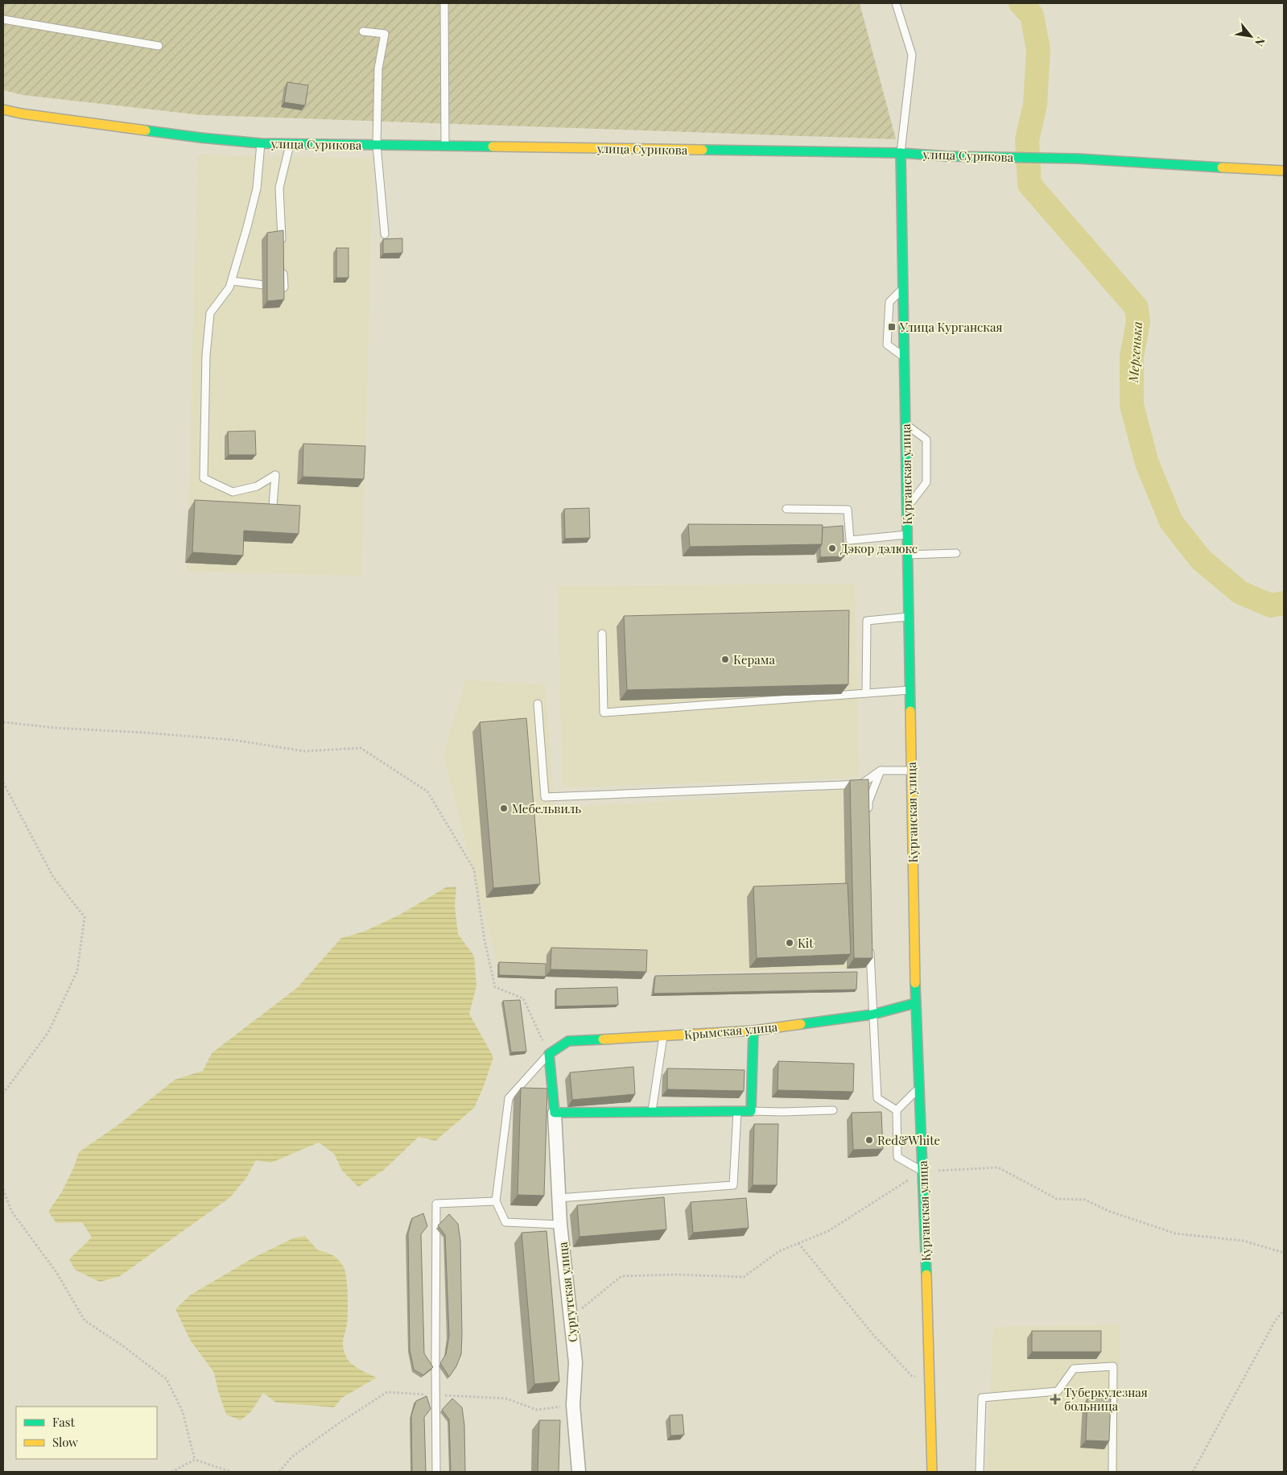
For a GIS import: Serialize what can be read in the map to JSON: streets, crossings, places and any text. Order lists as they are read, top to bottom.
{
  "streets": {
    "main road": ["улица Сурикова", "Курганская улица", "Крымская улица"],
    "street": ["Сургутская улица"]
  },
  "crossings": [
    ["улица Сурикова", "Курганская улица"],
    ["Курганская улица", "Крымская улица"]
  ],
  "water": ["Мергенька"],
  "places": {
    "transit": ["Улица Курганская"],
    "other": [
      "Дэкор дэлюкс",
      "Керама",
      "Мебельвиль",
      "Kit",
      "Red&White"
    ],
    "health": ["Туберкулезная больница"]
  },
  "legend": ["Fast", "Slow"],
  "north": "bottom right"
}
